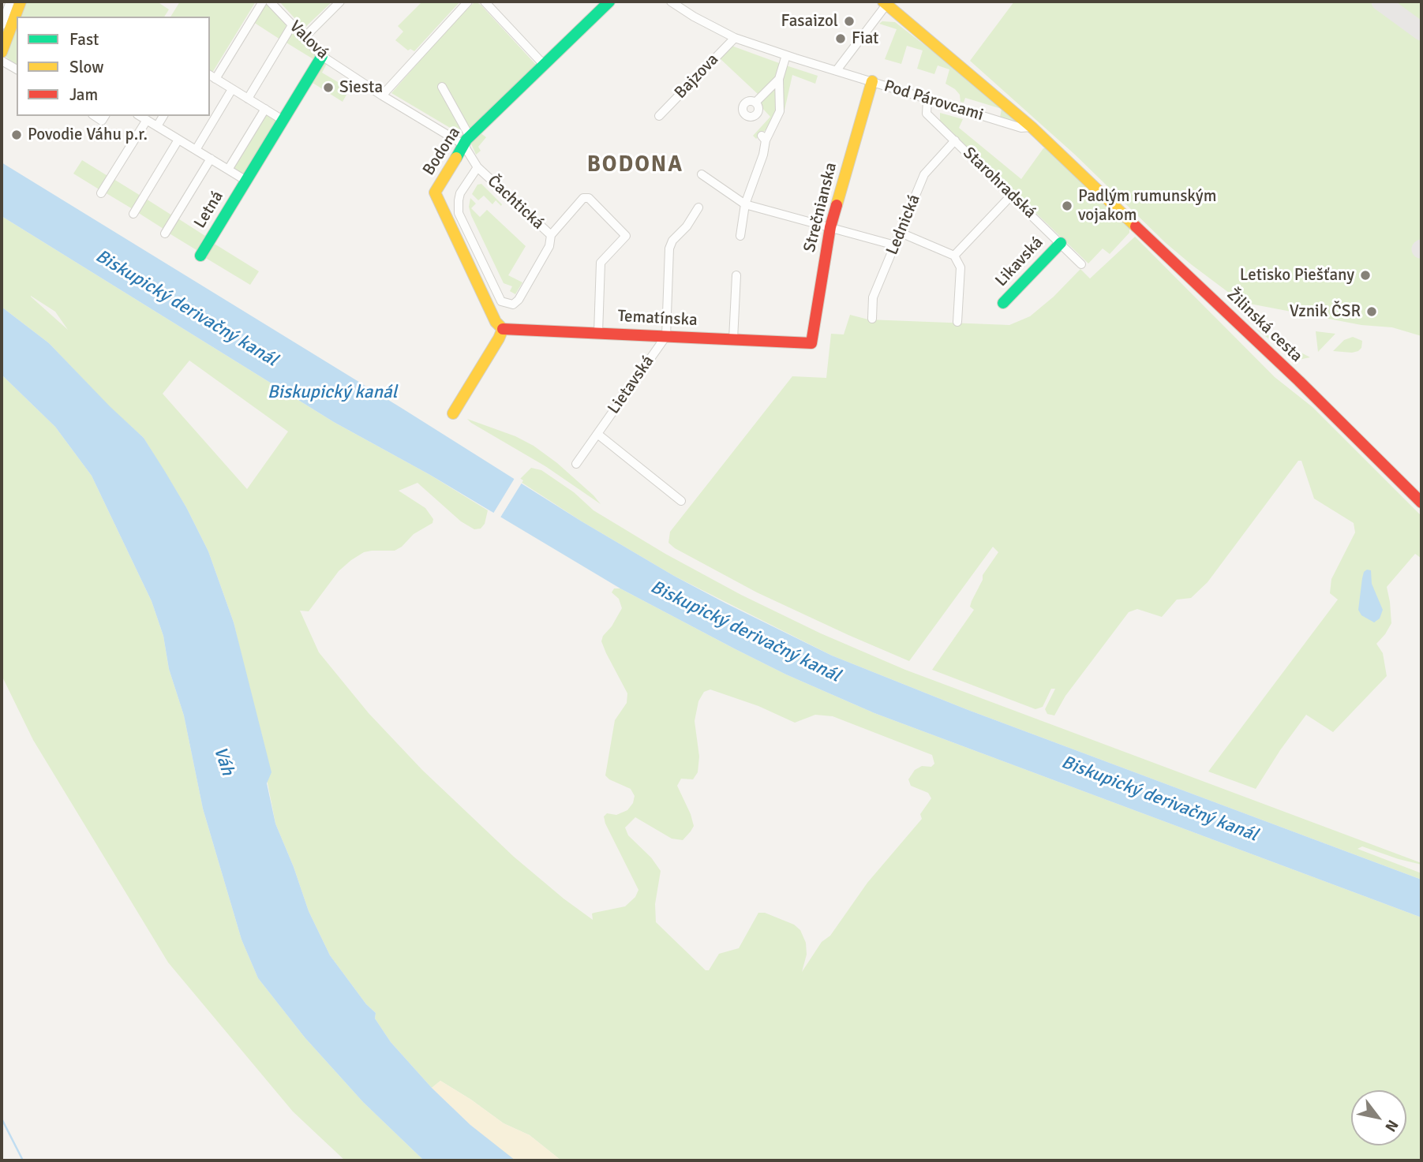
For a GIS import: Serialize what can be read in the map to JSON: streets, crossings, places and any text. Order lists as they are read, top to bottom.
{
  "streets": {
    "street": [
      "Valová",
      "Bajzova",
      "Pod Párovcami",
      "Bodona",
      "Starohradská",
      "Čachtická",
      "Strečnianska",
      "Letná",
      "Lednická",
      "Likavská",
      "Tematínska",
      "Žilinská cesta",
      "Lietavská"
    ]
  },
  "crossings": [
    ["Valová", "Bodona"],
    ["Valová", "Čachtická"],
    ["Valová", "Letná"],
    ["Bajzova", "Pod Párovcami"],
    ["Pod Párovcami", "Starohradská"],
    ["Pod Párovcami", "Strečnianska"],
    ["Pod Párovcami", "Žilinská cesta"],
    ["Bodona", "Čachtická"],
    ["Bodona", "Tematínska"],
    ["Starohradská", "Lednická"],
    ["Starohradská", "Likavská"],
    ["Strečnianska", "Tematínska"],
    ["Tematínska", "Lietavská"]
  ],
  "districts": ["BODONA"],
  "water": ["Biskupický derivačný kanál", "Biskupický kanál", "Váh"],
  "places": [
    "Fasaizol",
    "Fiat",
    "Siesta",
    "Povodie Váhu p.r.",
    "Padlým rumunským vojakom",
    "Letisko Piešťany",
    "Vznik ČSR"
  ],
  "legend": ["Fast", "Slow", "Jam"],
  "north": "bottom right"
}
